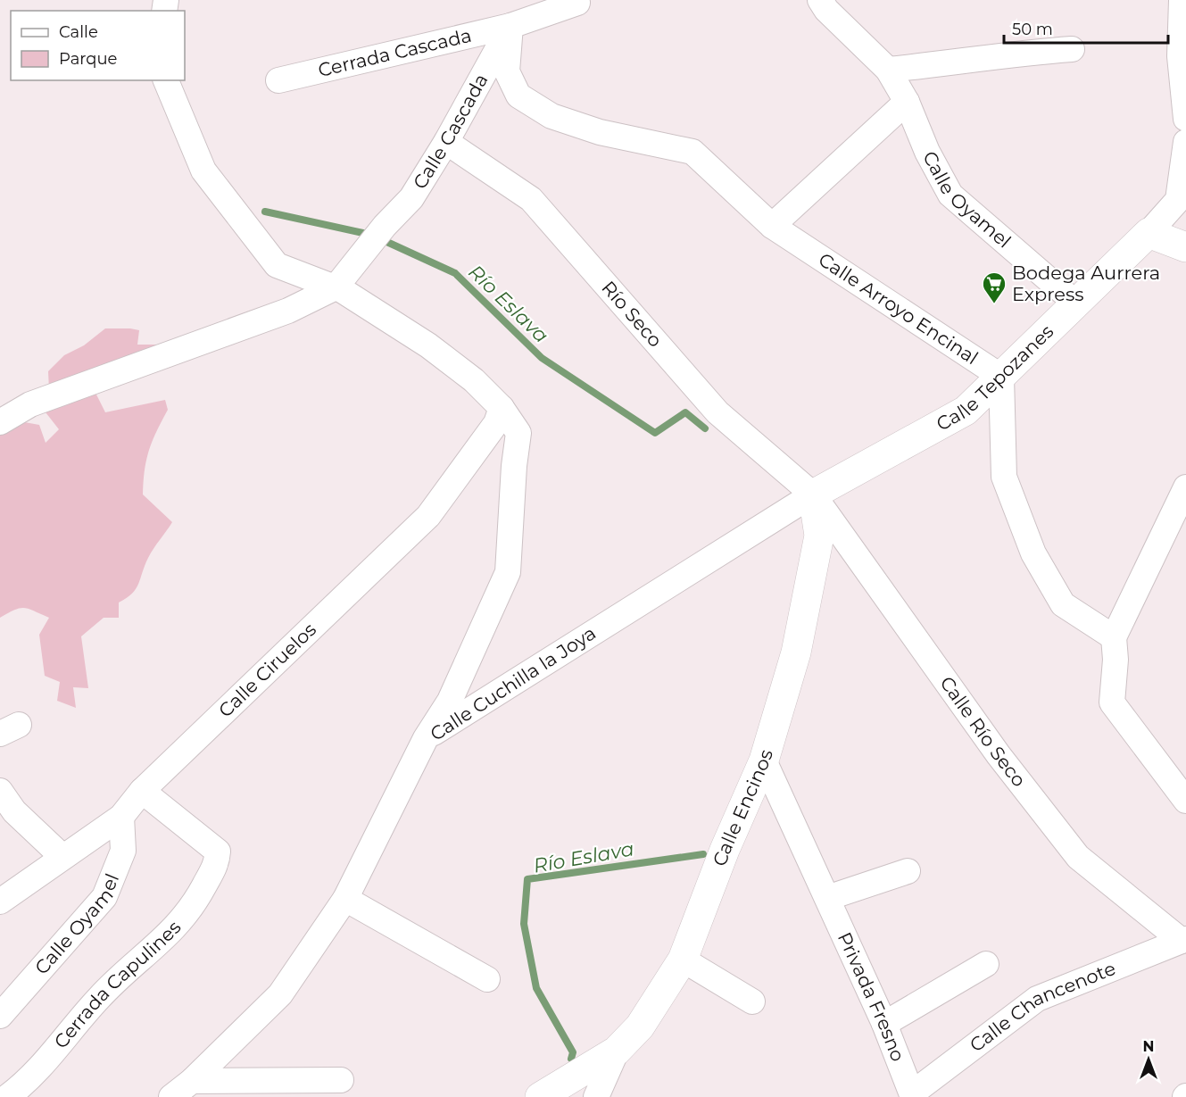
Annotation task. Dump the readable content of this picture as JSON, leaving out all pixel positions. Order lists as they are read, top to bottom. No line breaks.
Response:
{"streets":{"street":["Cerrada Cascada","Calle Cascada","Calle Oyamel","Calle Arroyo Encinal","Río Seco","Calle Tepozanes","Calle Ciruelos","Calle Cuchilla la Joya","Calle Río Seco","Calle Encinos","Cerrada Capulines","Privada Fresno","Calle Chancenote"]},"crossings":[["Cerrada Cascada","Calle Cascada"],["Cerrada Cascada","Calle Arroyo Encinal"],["Calle Cascada","Calle Arroyo Encinal"],["Calle Cascada","Río Seco"],["Calle Oyamel","Calle Tepozanes"],["Calle Oyamel","Calle Ciruelos"],["Calle Arroyo Encinal","Calle Tepozanes"],["Río Seco","Calle Tepozanes"],["Río Seco","Calle Cuchilla la Joya"],["Río Seco","Calle Río Seco"],["Río Seco","Calle Encinos"],["Calle Tepozanes","Calle Cuchilla la Joya"],["Calle Tepozanes","Calle Río Seco"],["Calle Tepozanes","Calle Encinos"],["Calle Ciruelos","Cerrada Capulines"],["Calle Cuchilla la Joya","Calle Río Seco"],["Calle Cuchilla la Joya","Calle Encinos"],["Calle Río Seco","Calle Encinos"],["Calle Río Seco","Calle Chancenote"],["Calle Encinos","Privada Fresno"],["Privada Fresno","Calle Chancenote"]],"water":["Río Eslava"],"places":{"supermarket":["Bodega Aurrera Express"]},"legend":["Calle","Parque"],"scale_bar":"50 m","north":"top"}
